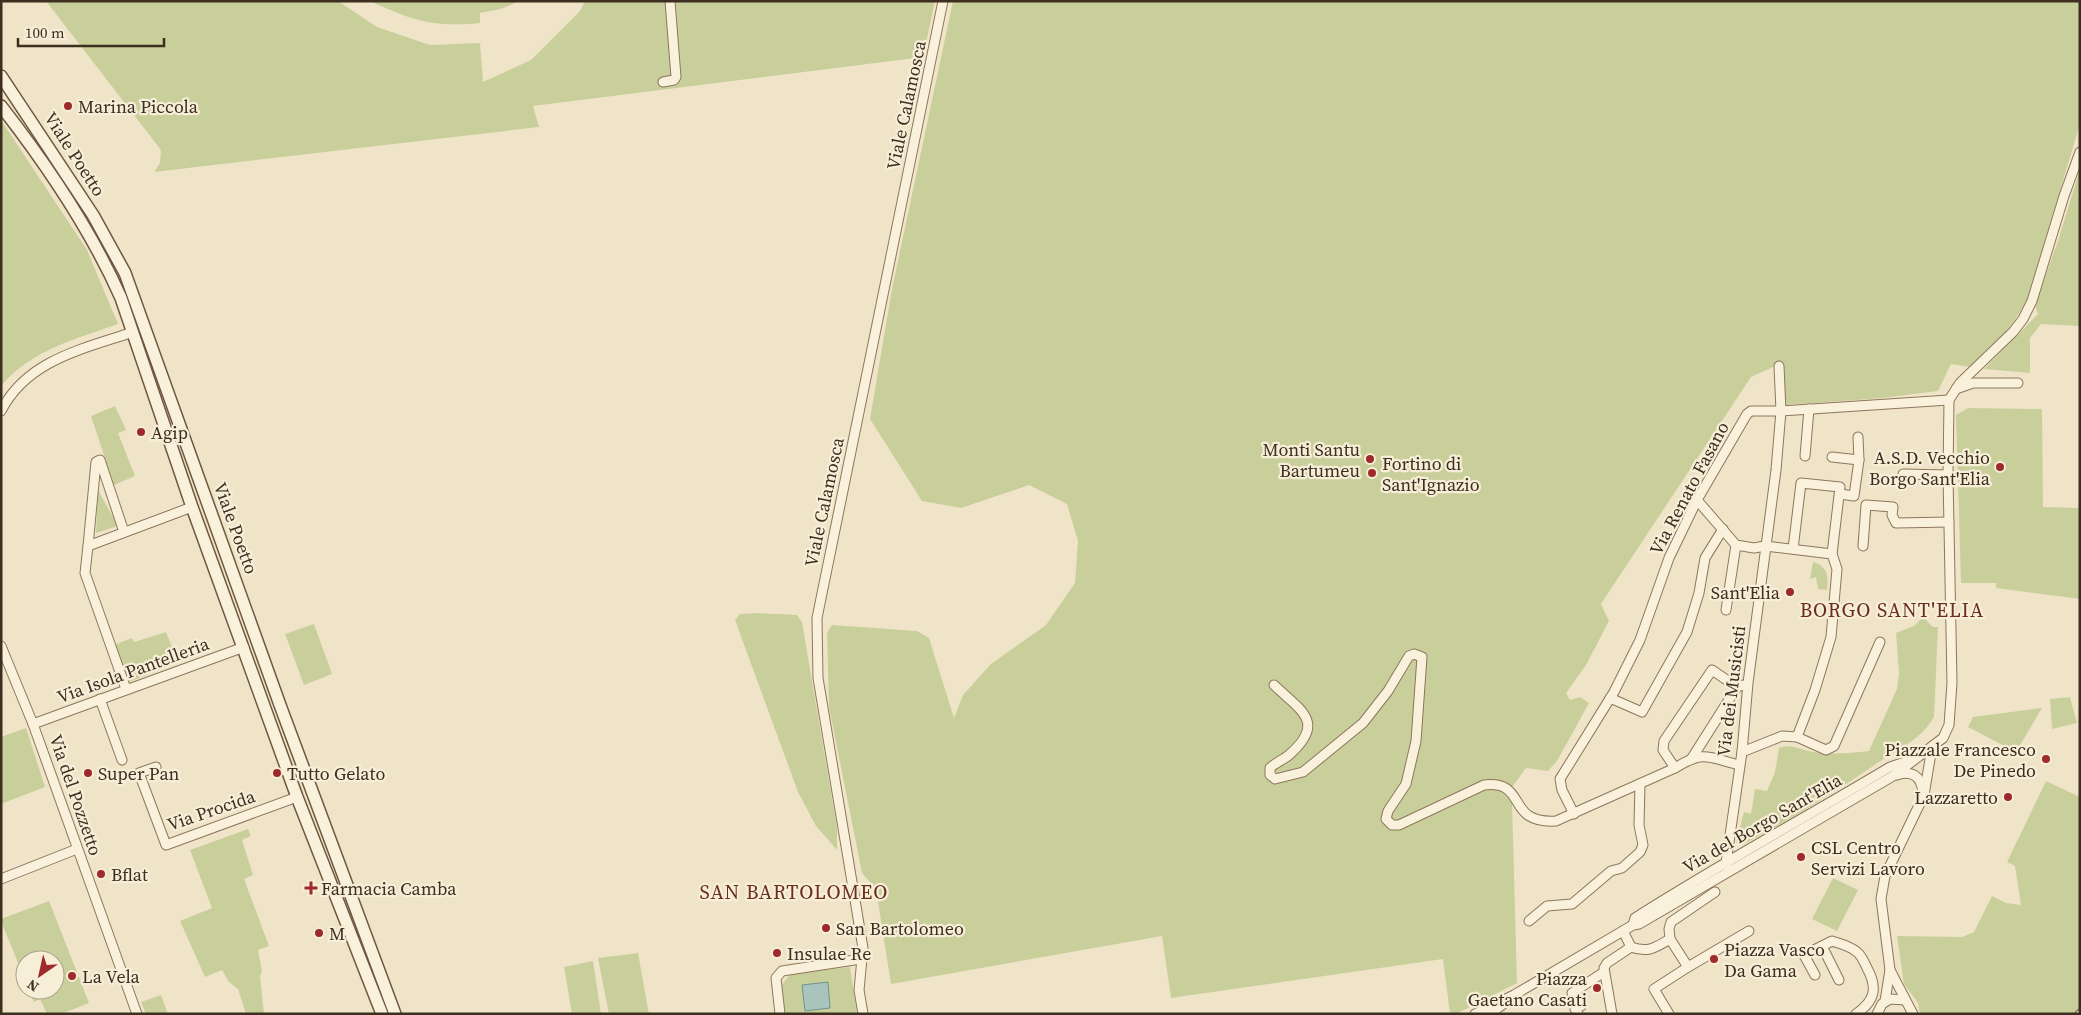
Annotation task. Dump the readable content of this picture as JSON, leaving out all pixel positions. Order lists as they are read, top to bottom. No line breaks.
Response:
{"streets":{"main road":["Viale Poetto"],"street":["Viale Calamosca","Via Renato Fasano","Via Isola Pantelleria","Via dei Musicisti","Via del Pozzetto","Via Procida","Via del Borgo Sant'Elia"]},"crossings":[["Viale Poetto","Via Isola Pantelleria"],["Viale Poetto","Via Procida"],["Via Renato Fasano","Via dei Musicisti"],["Via Renato Fasano","Via del Borgo Sant'Elia"],["Via Isola Pantelleria","Via del Pozzetto"],["Via dei Musicisti","Via del Borgo Sant'Elia"]],"districts":["BORGO SANT'ELIA","SAN BARTOLOMEO"],"places":{"other":["Marina Piccola","Agip","Monti Santu Bartumeu","A.S.D. Vecchio Borgo Sant'Elia","Fortino di Sant'Ignazio","Sant'Elia","Piazzale Francesco De Pinedo","Super Pan","Tutto Gelato","Lazzaretto","CSL Centro Servizi Lavoro","Bflat","San Bartolomeo","M","Insulae Re","Piazza Vasco Da Gama","La Vela","Piazza Gaetano Casati"],"health":["Farmacia Camba"]},"scale_bar":"100 m","north":"bottom left"}
